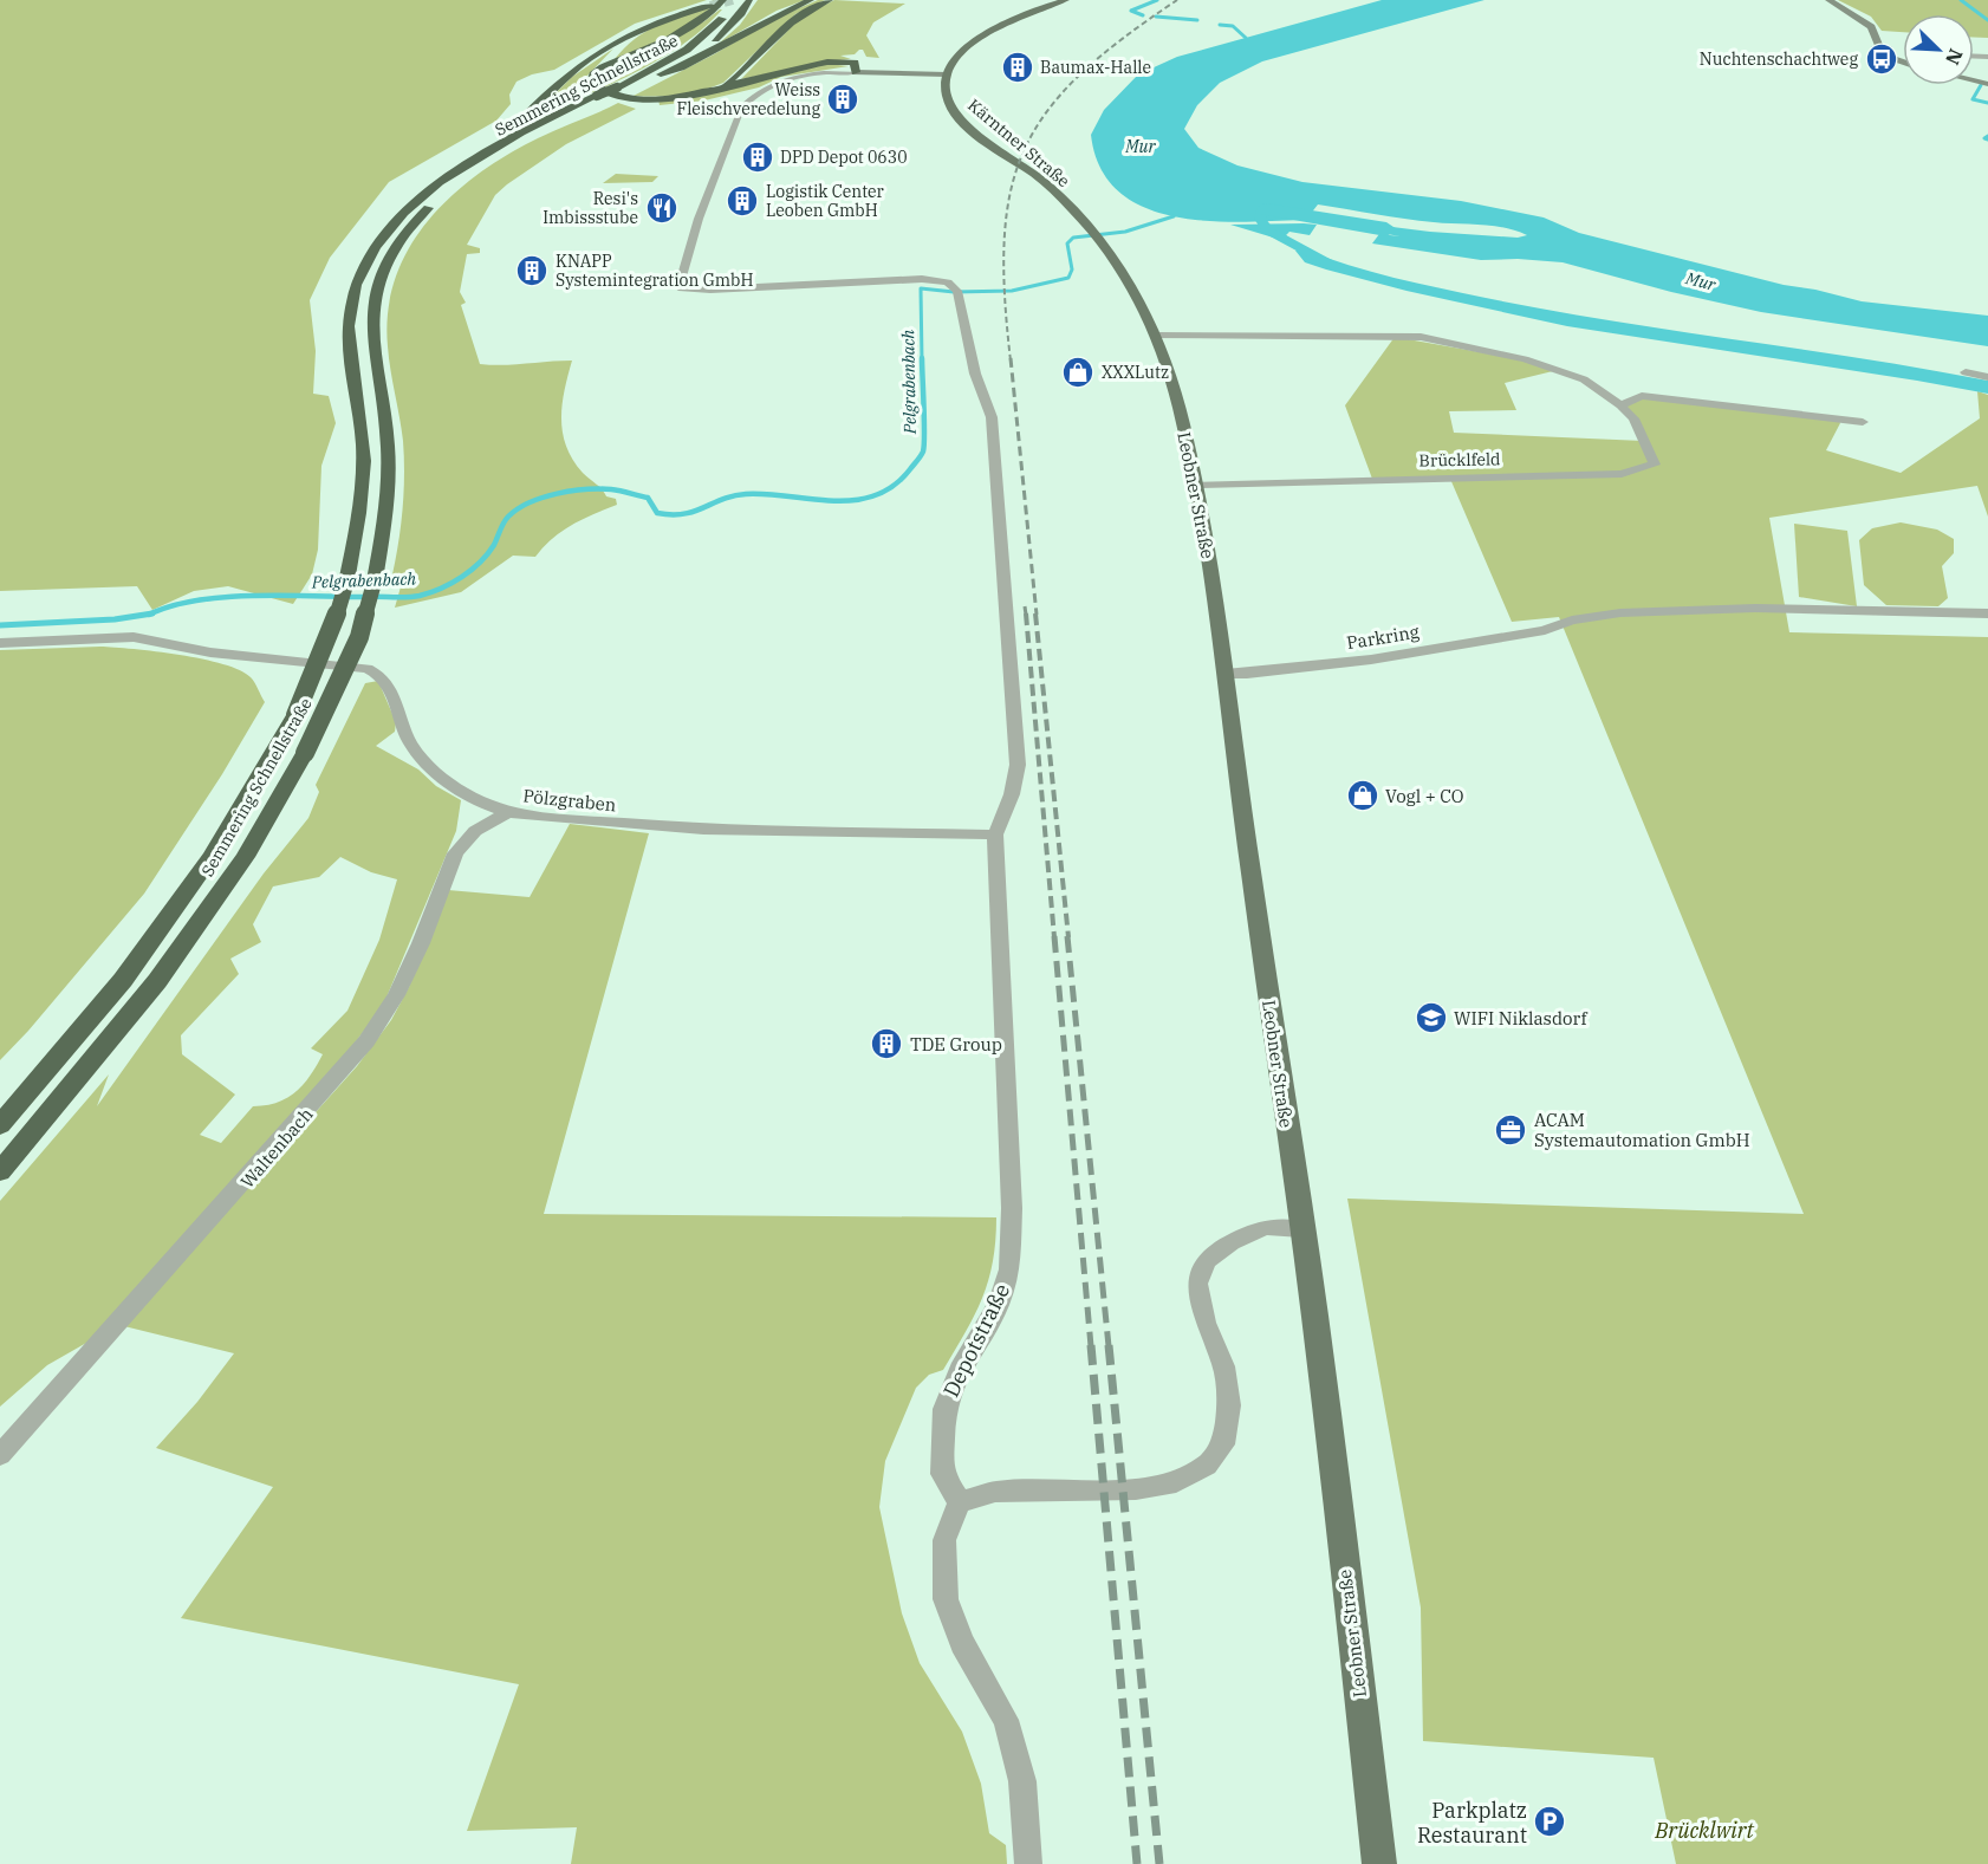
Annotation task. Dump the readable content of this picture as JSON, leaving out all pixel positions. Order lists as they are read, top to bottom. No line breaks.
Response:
{"streets":{"highway":["Semmering Schnellstraße"],"main road":["Kärntner Straße","Leobner Straße"],"street":["Brücklfeld","Parkring","Pölzgraben","Waltenbach","Depotstraße"]},"crossings":[["Kärntner Straße","Leobner Straße"],["Brücklfeld","Leobner Straße"],["Leobner Straße","Parkring"],["Pölzgraben","Waltenbach"],["Pölzgraben","Depotstraße"]],"water":["Mur","Pelgrabenbach"],"parks":["Brücklwirt"],"places":{"bus stop":["Nuchtenschachtweg"],"building":["Baumax-Halle","Weiss Fleischveredelung","DPD Depot 0630","Logistik Center Leoben GmbH","KNAPP Systemintegration GmbH","TDE Group"],"restaurant":["Resi's Imbissstube"],"shop":["XXXLutz","Vogl + CO"],"school or university":["WIFI Niklasdorf"],"office":["ACAM Systemautomation GmbH"],"parking":["Parkplatz Restaurant"]},"north":"bottom right"}
